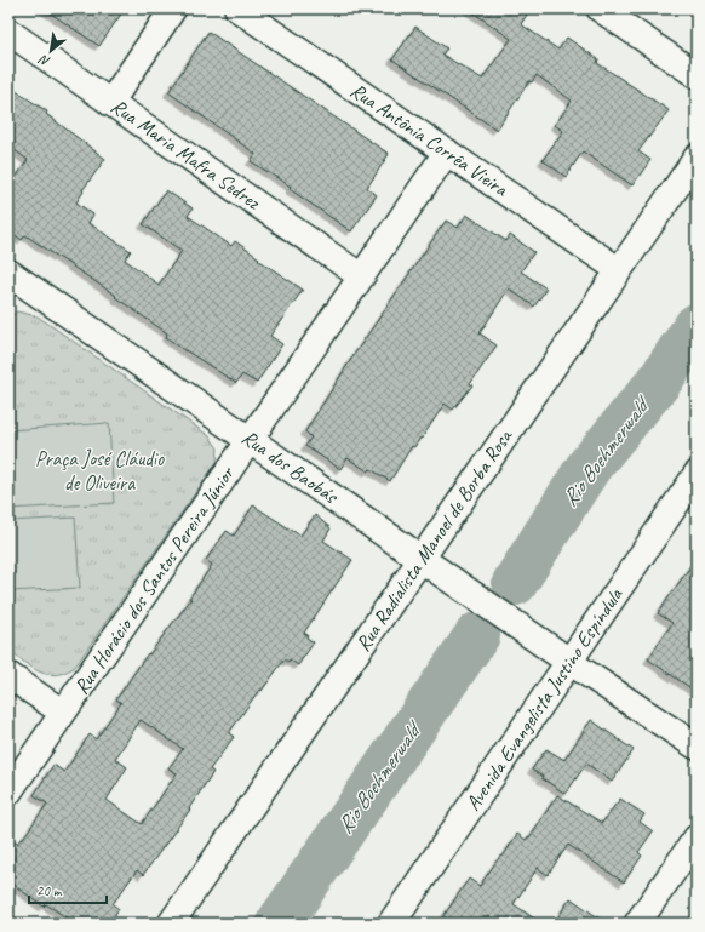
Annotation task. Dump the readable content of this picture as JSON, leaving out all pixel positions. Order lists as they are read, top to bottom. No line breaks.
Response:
{"streets":{"street":["Rua Antônia Corrêa Vieira","Rua Maria Mafra Sedrez","Rua dos Baobás","Rua Radialista Manoel de Borba Rosa","Rua Horácio dos Santos Pereira Júnior","Avenida Evangelista Justino Espíndula"]},"crossings":[["Rua Antônia Corrêa Vieira","Rua Radialista Manoel de Borba Rosa"],["Rua Antônia Corrêa Vieira","Rua Horácio dos Santos Pereira Júnior"],["Rua Maria Mafra Sedrez","Rua Horácio dos Santos Pereira Júnior"],["Rua dos Baobás","Rua Radialista Manoel de Borba Rosa"],["Rua dos Baobás","Rua Horácio dos Santos Pereira Júnior"],["Rua dos Baobás","Avenida Evangelista Justino Espíndula"]],"water":["Rio Boehmerwald"],"parks":["Praça José Cláudio de Oliveira"],"scale_bar":"20 m","north":"bottom left"}
